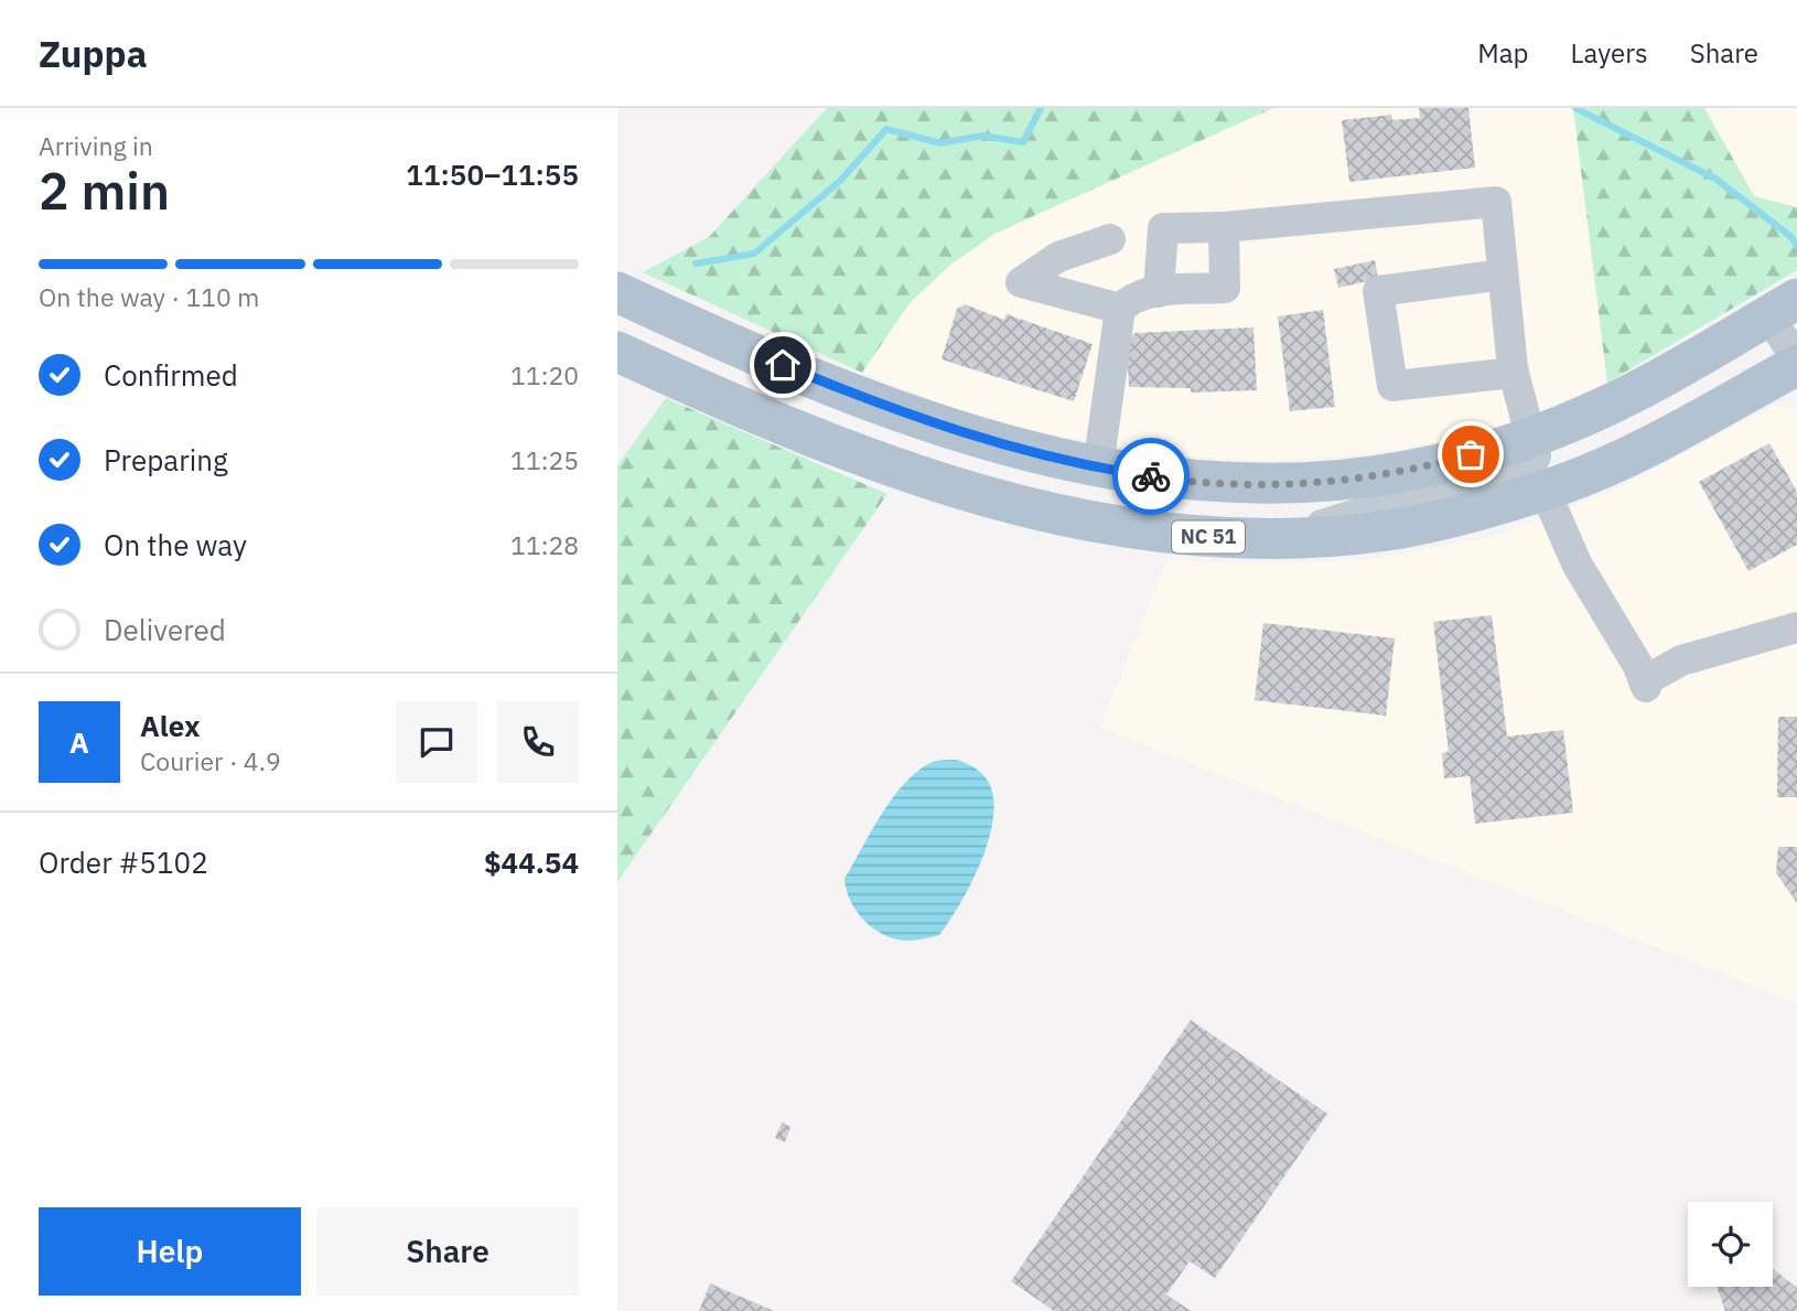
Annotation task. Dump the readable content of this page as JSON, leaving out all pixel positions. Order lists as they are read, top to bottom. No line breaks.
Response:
{"streets":{"main road":["NC 51"]},"page":{"header":"Zuppa","nav":["Map","Layers","Share"],"heading":["2 min","Arriving in","11:50–11:55"],"panel":["Alex","Courier · 4.9","Order #5102","$44.54"],"bar":"On the way · 110 m","list":[["Confirmed","11:20"],["Preparing","11:25"],["On the way","11:28"],"Delivered"],"round":"A","buttons":["Help","Share"]}}
